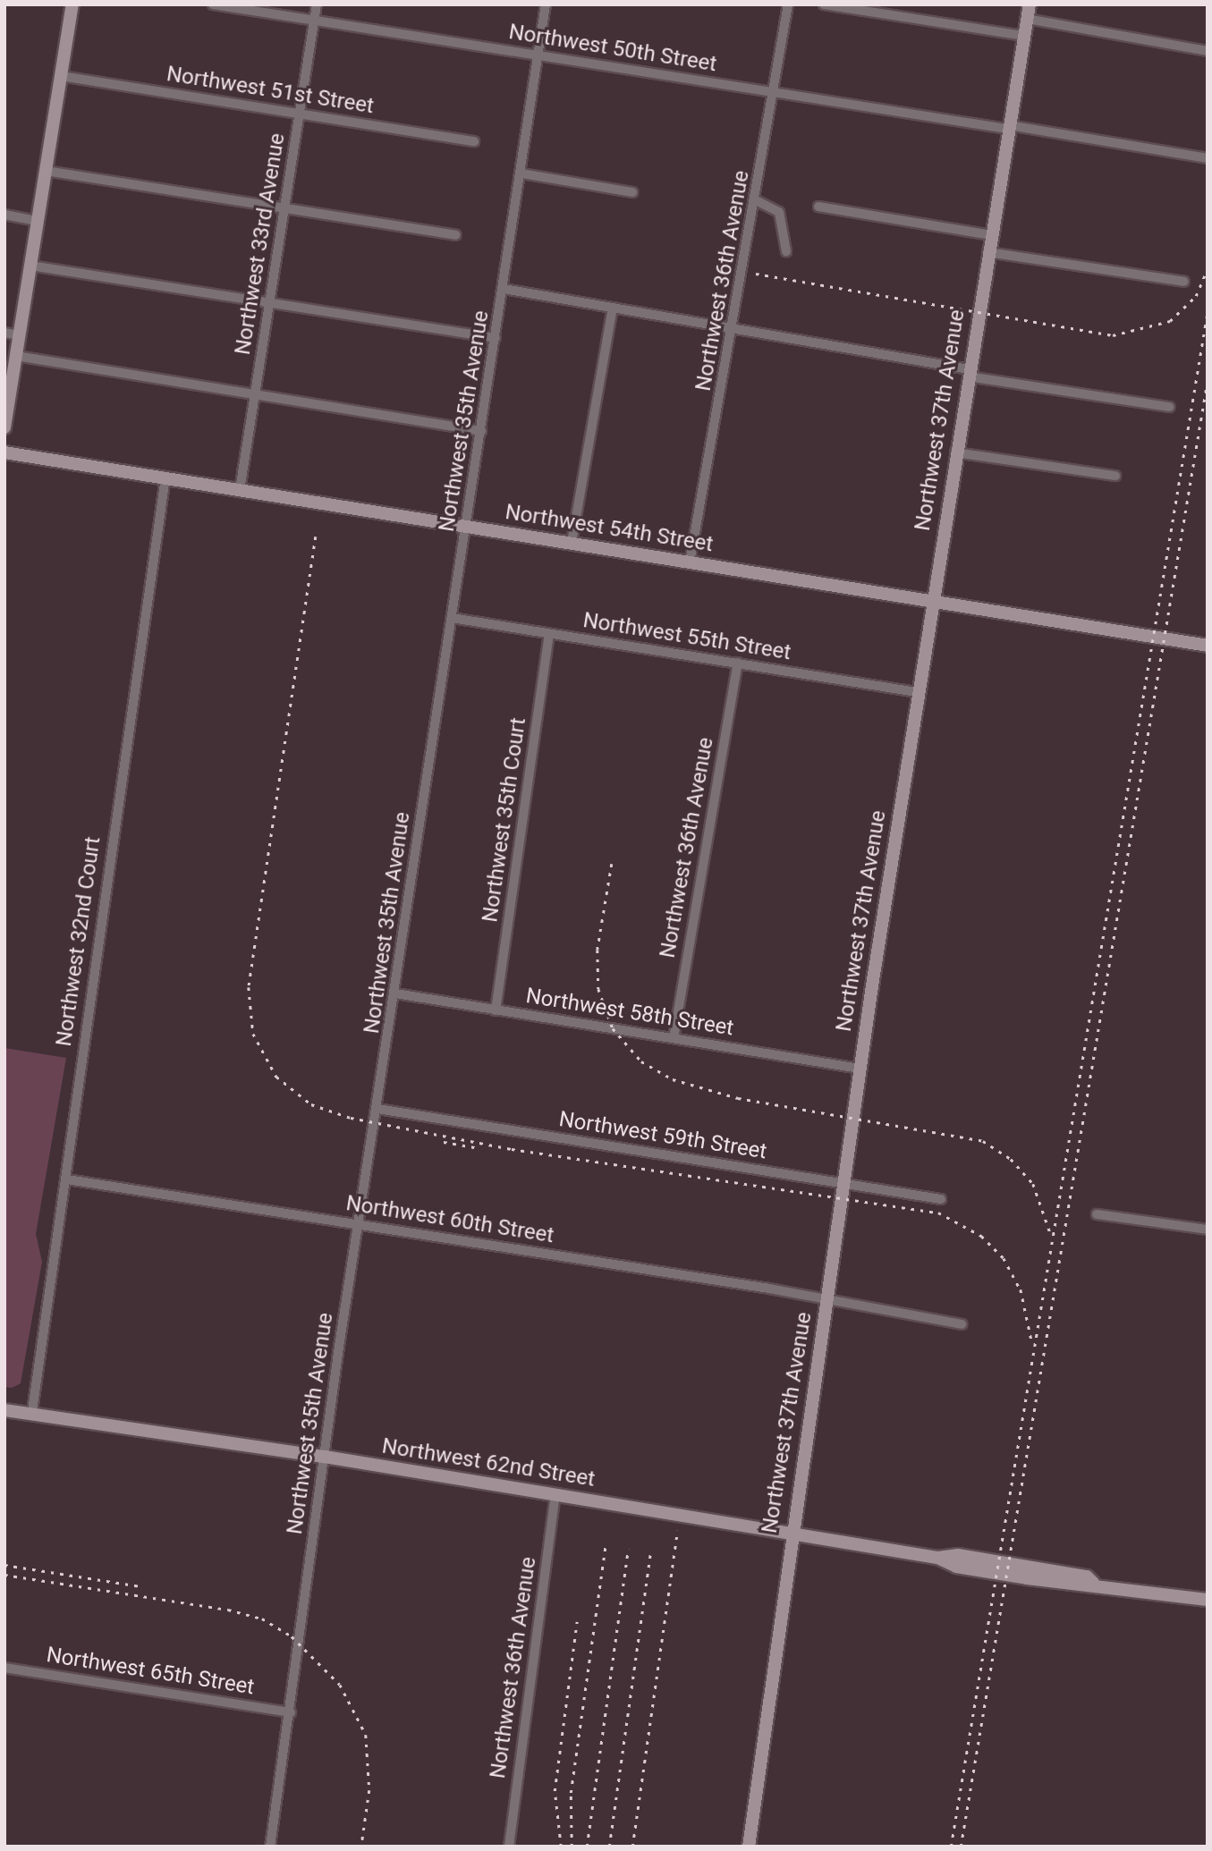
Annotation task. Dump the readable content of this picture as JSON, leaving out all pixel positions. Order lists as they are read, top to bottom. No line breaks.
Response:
{"streets":{"main road":["Northwest 37th Avenue","Northwest 54th Street","Northwest 62nd Street"],"street":["Northwest 50th Street","Northwest 51st Street","Northwest 33rd Avenue","Northwest 36th Avenue","Northwest 35th Avenue","Northwest 55th Street","Northwest 35th Court","Northwest 32nd Court","Northwest 58th Street","Northwest 59th Street","Northwest 60th Street","Northwest 65th Street"]},"crossings":[["Northwest 50th Street","Northwest 33rd Avenue"],["Northwest 50th Street","Northwest 36th Avenue"],["Northwest 50th Street","Northwest 37th Avenue"],["Northwest 50th Street","Northwest 35th Avenue"],["Northwest 51st Street","Northwest 33rd Avenue"],["Northwest 33rd Avenue","Northwest 54th Street"],["Northwest 36th Avenue","Northwest 54th Street"],["Northwest 36th Avenue","Northwest 55th Street"],["Northwest 36th Avenue","Northwest 58th Street"],["Northwest 36th Avenue","Northwest 62nd Street"],["Northwest 37th Avenue","Northwest 54th Street"],["Northwest 37th Avenue","Northwest 55th Street"],["Northwest 37th Avenue","Northwest 58th Street"],["Northwest 37th Avenue","Northwest 59th Street"],["Northwest 37th Avenue","Northwest 60th Street"],["Northwest 37th Avenue","Northwest 62nd Street"],["Northwest 35th Avenue","Northwest 54th Street"],["Northwest 35th Avenue","Northwest 55th Street"],["Northwest 35th Avenue","Northwest 58th Street"],["Northwest 35th Avenue","Northwest 59th Street"],["Northwest 35th Avenue","Northwest 60th Street"],["Northwest 35th Avenue","Northwest 62nd Street"],["Northwest 35th Avenue","Northwest 65th Street"],["Northwest 54th Street","Northwest 32nd Court"],["Northwest 55th Street","Northwest 35th Court"],["Northwest 35th Court","Northwest 58th Street"],["Northwest 32nd Court","Northwest 60th Street"],["Northwest 32nd Court","Northwest 62nd Street"]]}
